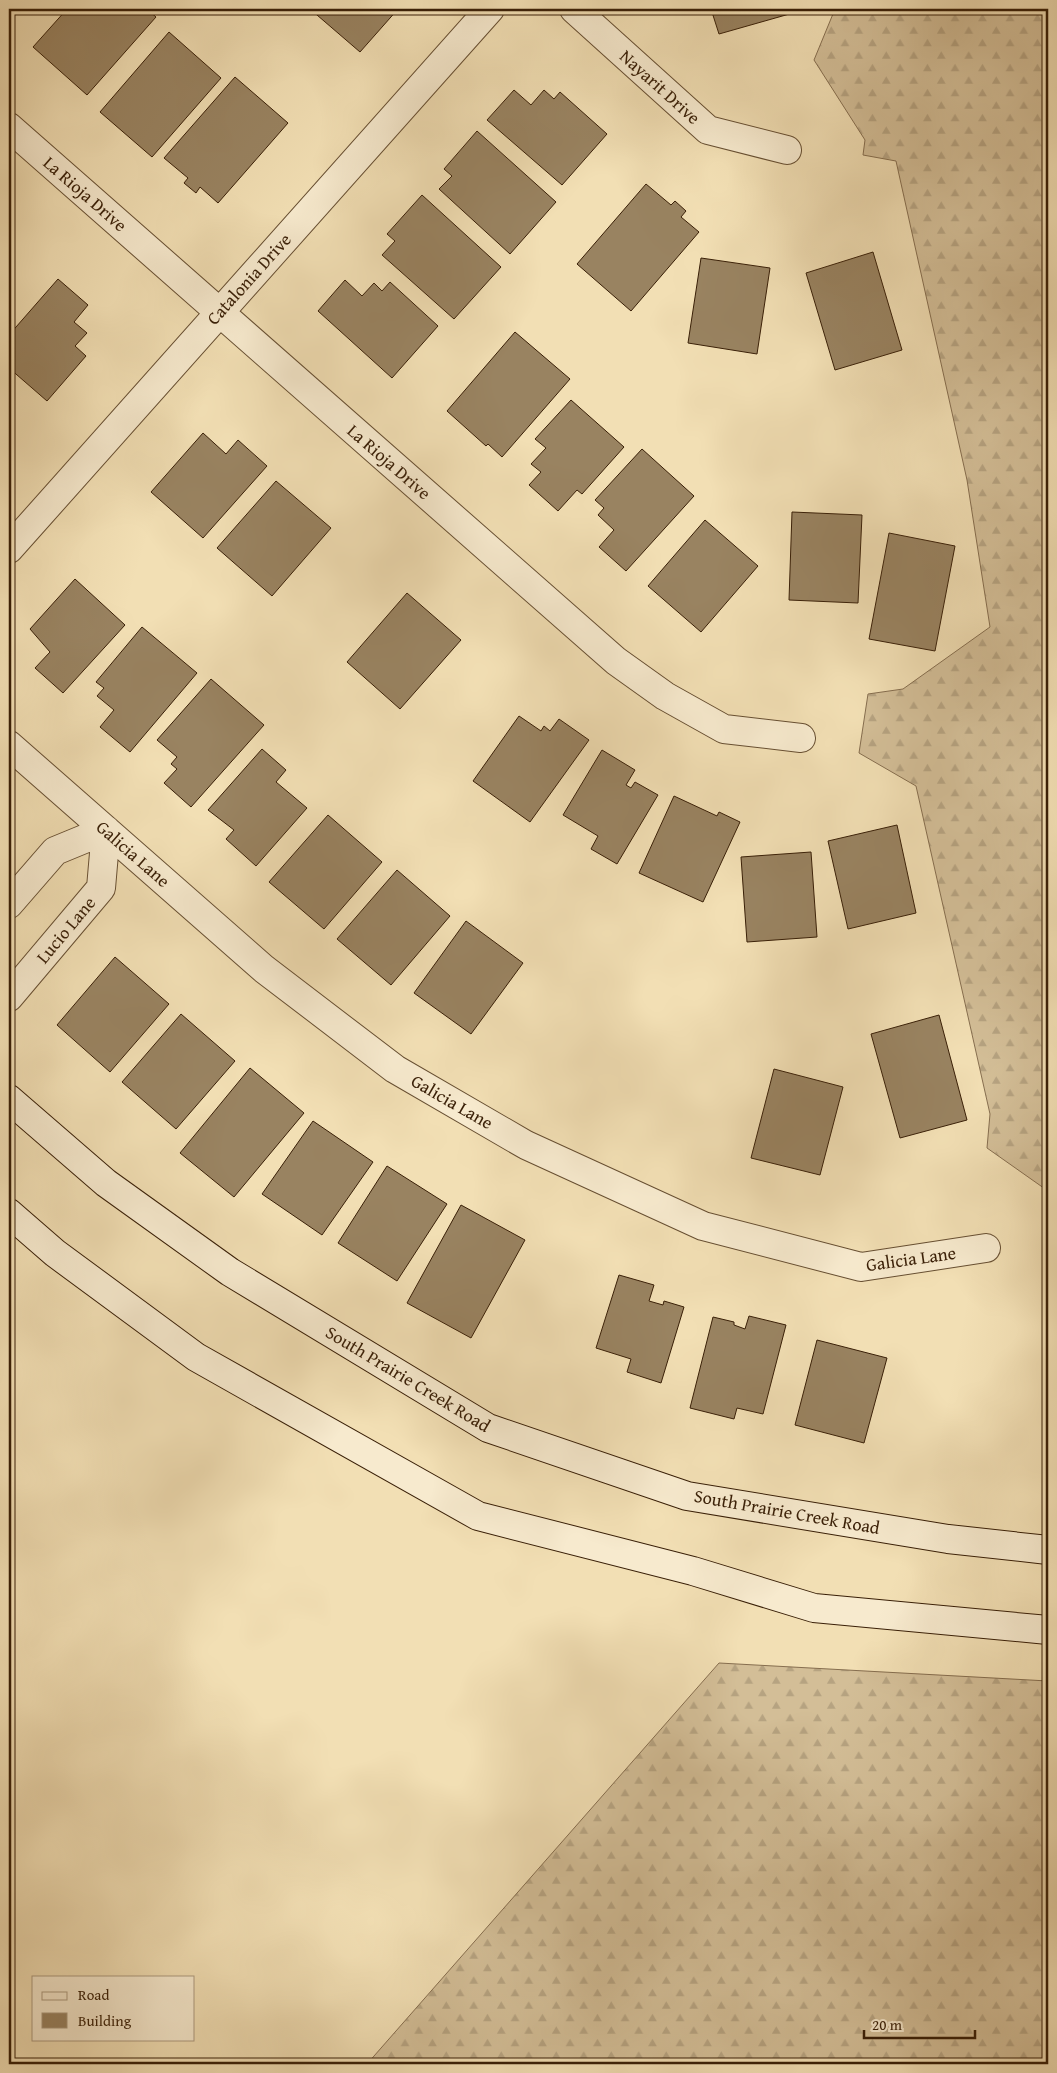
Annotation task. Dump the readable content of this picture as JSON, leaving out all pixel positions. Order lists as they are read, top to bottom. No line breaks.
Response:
{"streets":{"street":["Nayarit Drive","La Rioja Drive","Catalonia Drive","Galicia Lane","Lucio Lane","South Prairie Creek Road"]},"crossings":[["La Rioja Drive","Catalonia Drive"],["Galicia Lane","Lucio Lane"]],"legend":["Road","Building"],"scale_bar":"20 m"}
